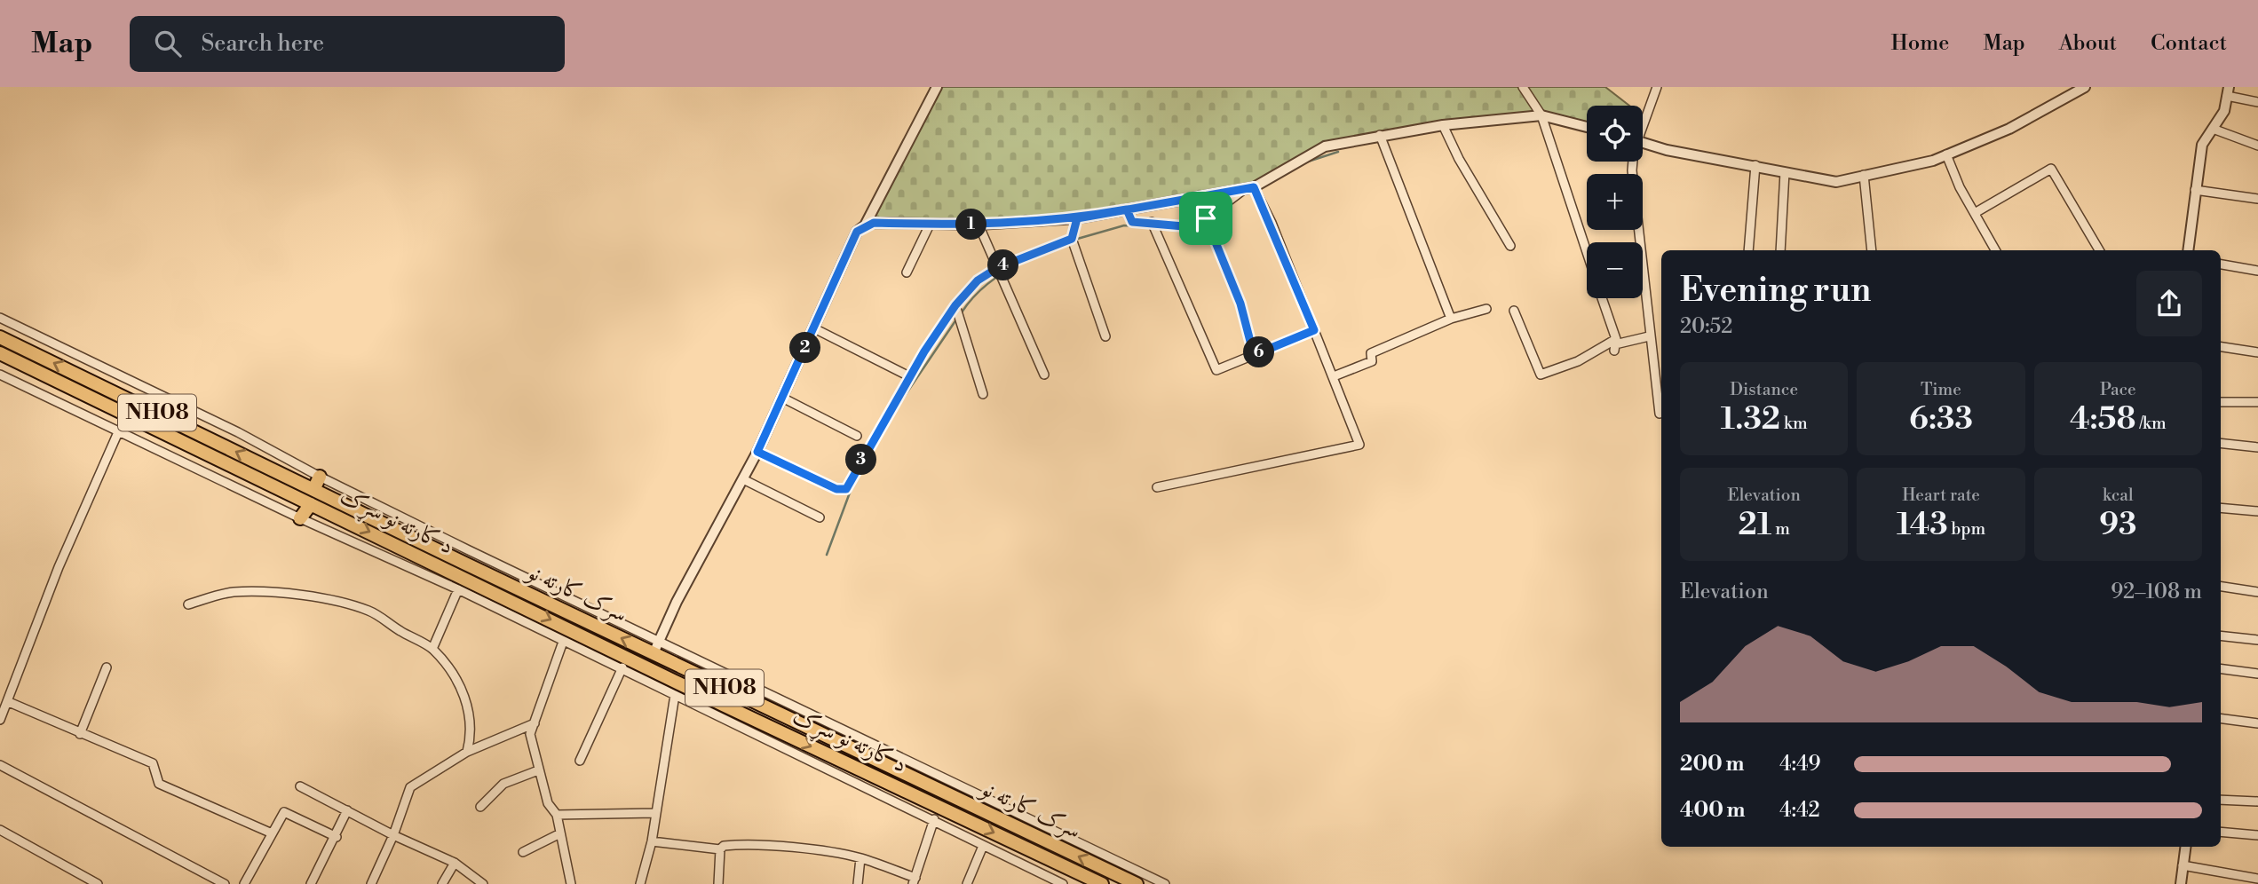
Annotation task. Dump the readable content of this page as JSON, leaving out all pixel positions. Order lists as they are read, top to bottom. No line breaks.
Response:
{"streets":{"highway":["NH08","د کارته نو سړک","سرک کارته نو"]},"crossings":[["د کارته نو سړک","سرک کارته نو"]],"one_way":["د کارته نو سړک","سرک کارته نو"],"page":{"header":"Map","search":"Search here","nav":["Home","Map","About","Contact"],"map_buttons":["+","−"],"pins":["1","4","2","6","3"],"heading":["Evening run","20:52"],"stats":[["Distance","1.32 km"],["Time","6:33"],["Pace","4:58 /km"],["Elevation","21 m"],["Heart rate","143 bpm"],["kcal","93"]],"chart":["Elevation","92–108 m"],"list":[{"name":"200 m","note":"4:49"},{"name":"400 m","note":"4:42"}]}}
